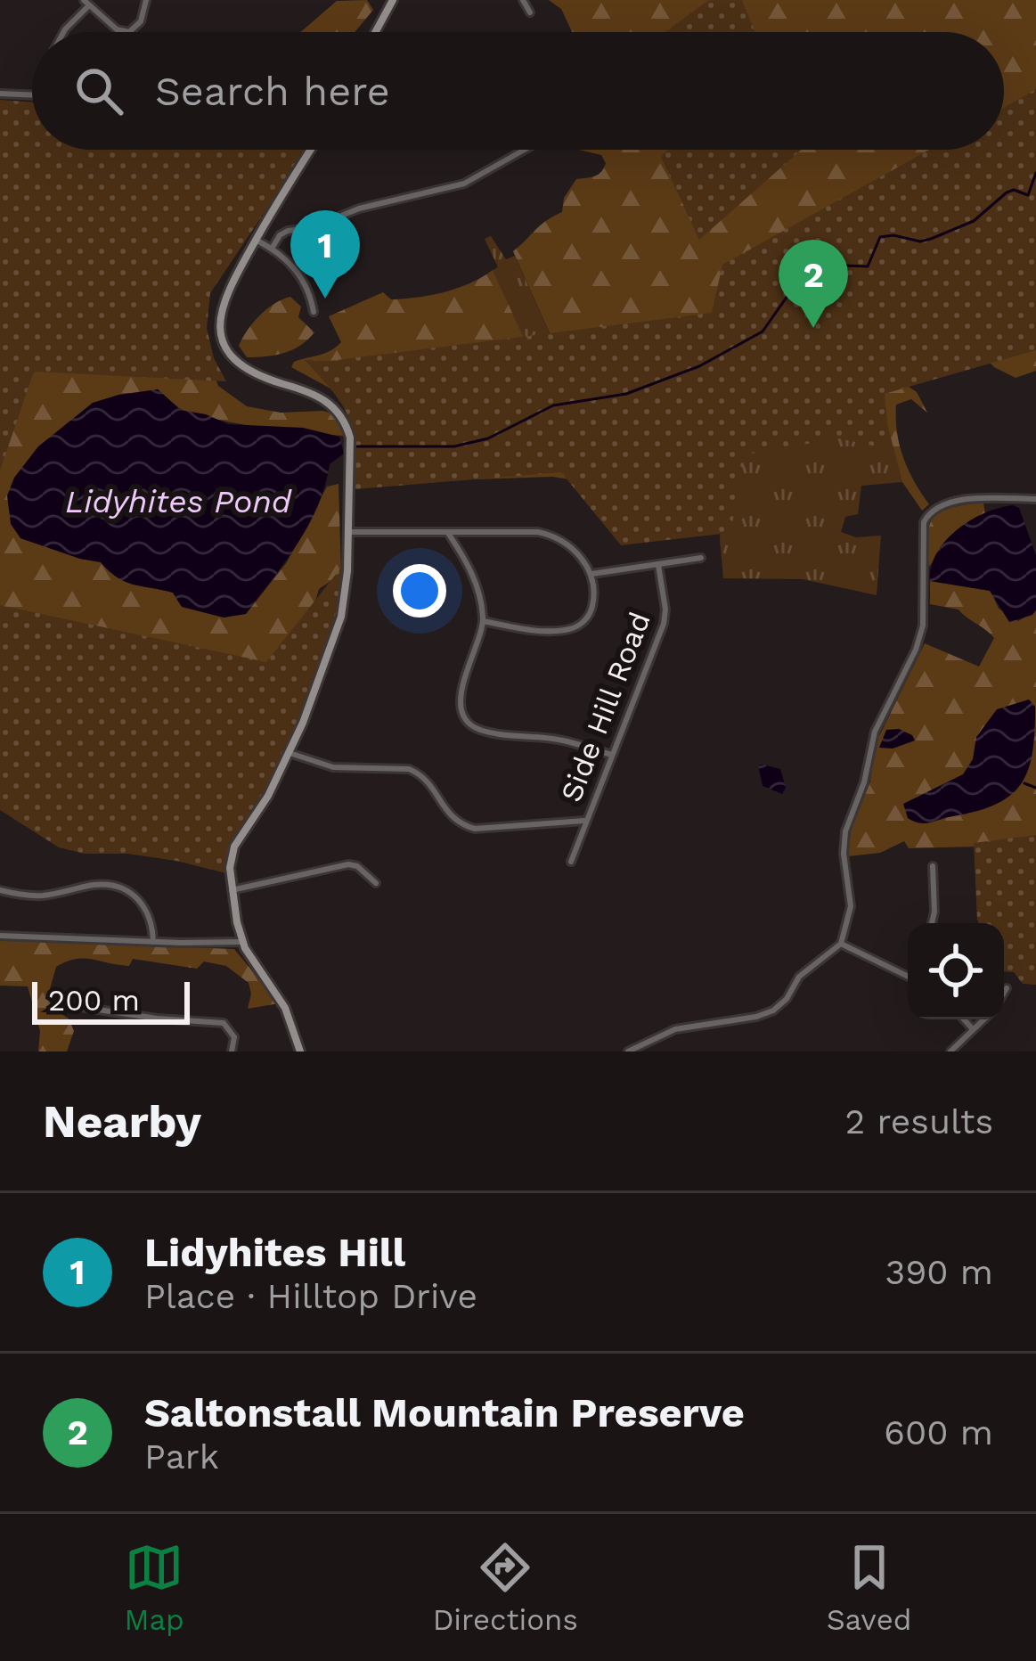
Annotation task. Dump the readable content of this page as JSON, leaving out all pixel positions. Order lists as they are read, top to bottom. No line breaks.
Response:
{"streets":{"street":["Side Hill Road"]},"water":["Lidyhites Pond"],"scale_bar":"200 m","page":{"search":"Search here","pins":["1","2"],"scale":"200 m","heading":["Nearby","2 results"],"list":[{"mark":"1","name":"Lidyhites Hill","note":"Place · Hilltop Drive","value":"390 m"},{"mark":"2","name":"Saltonstall Mountain Preserve","note":"Park","value":"600 m"}],"nav":["Map","Directions","Saved"]}}
